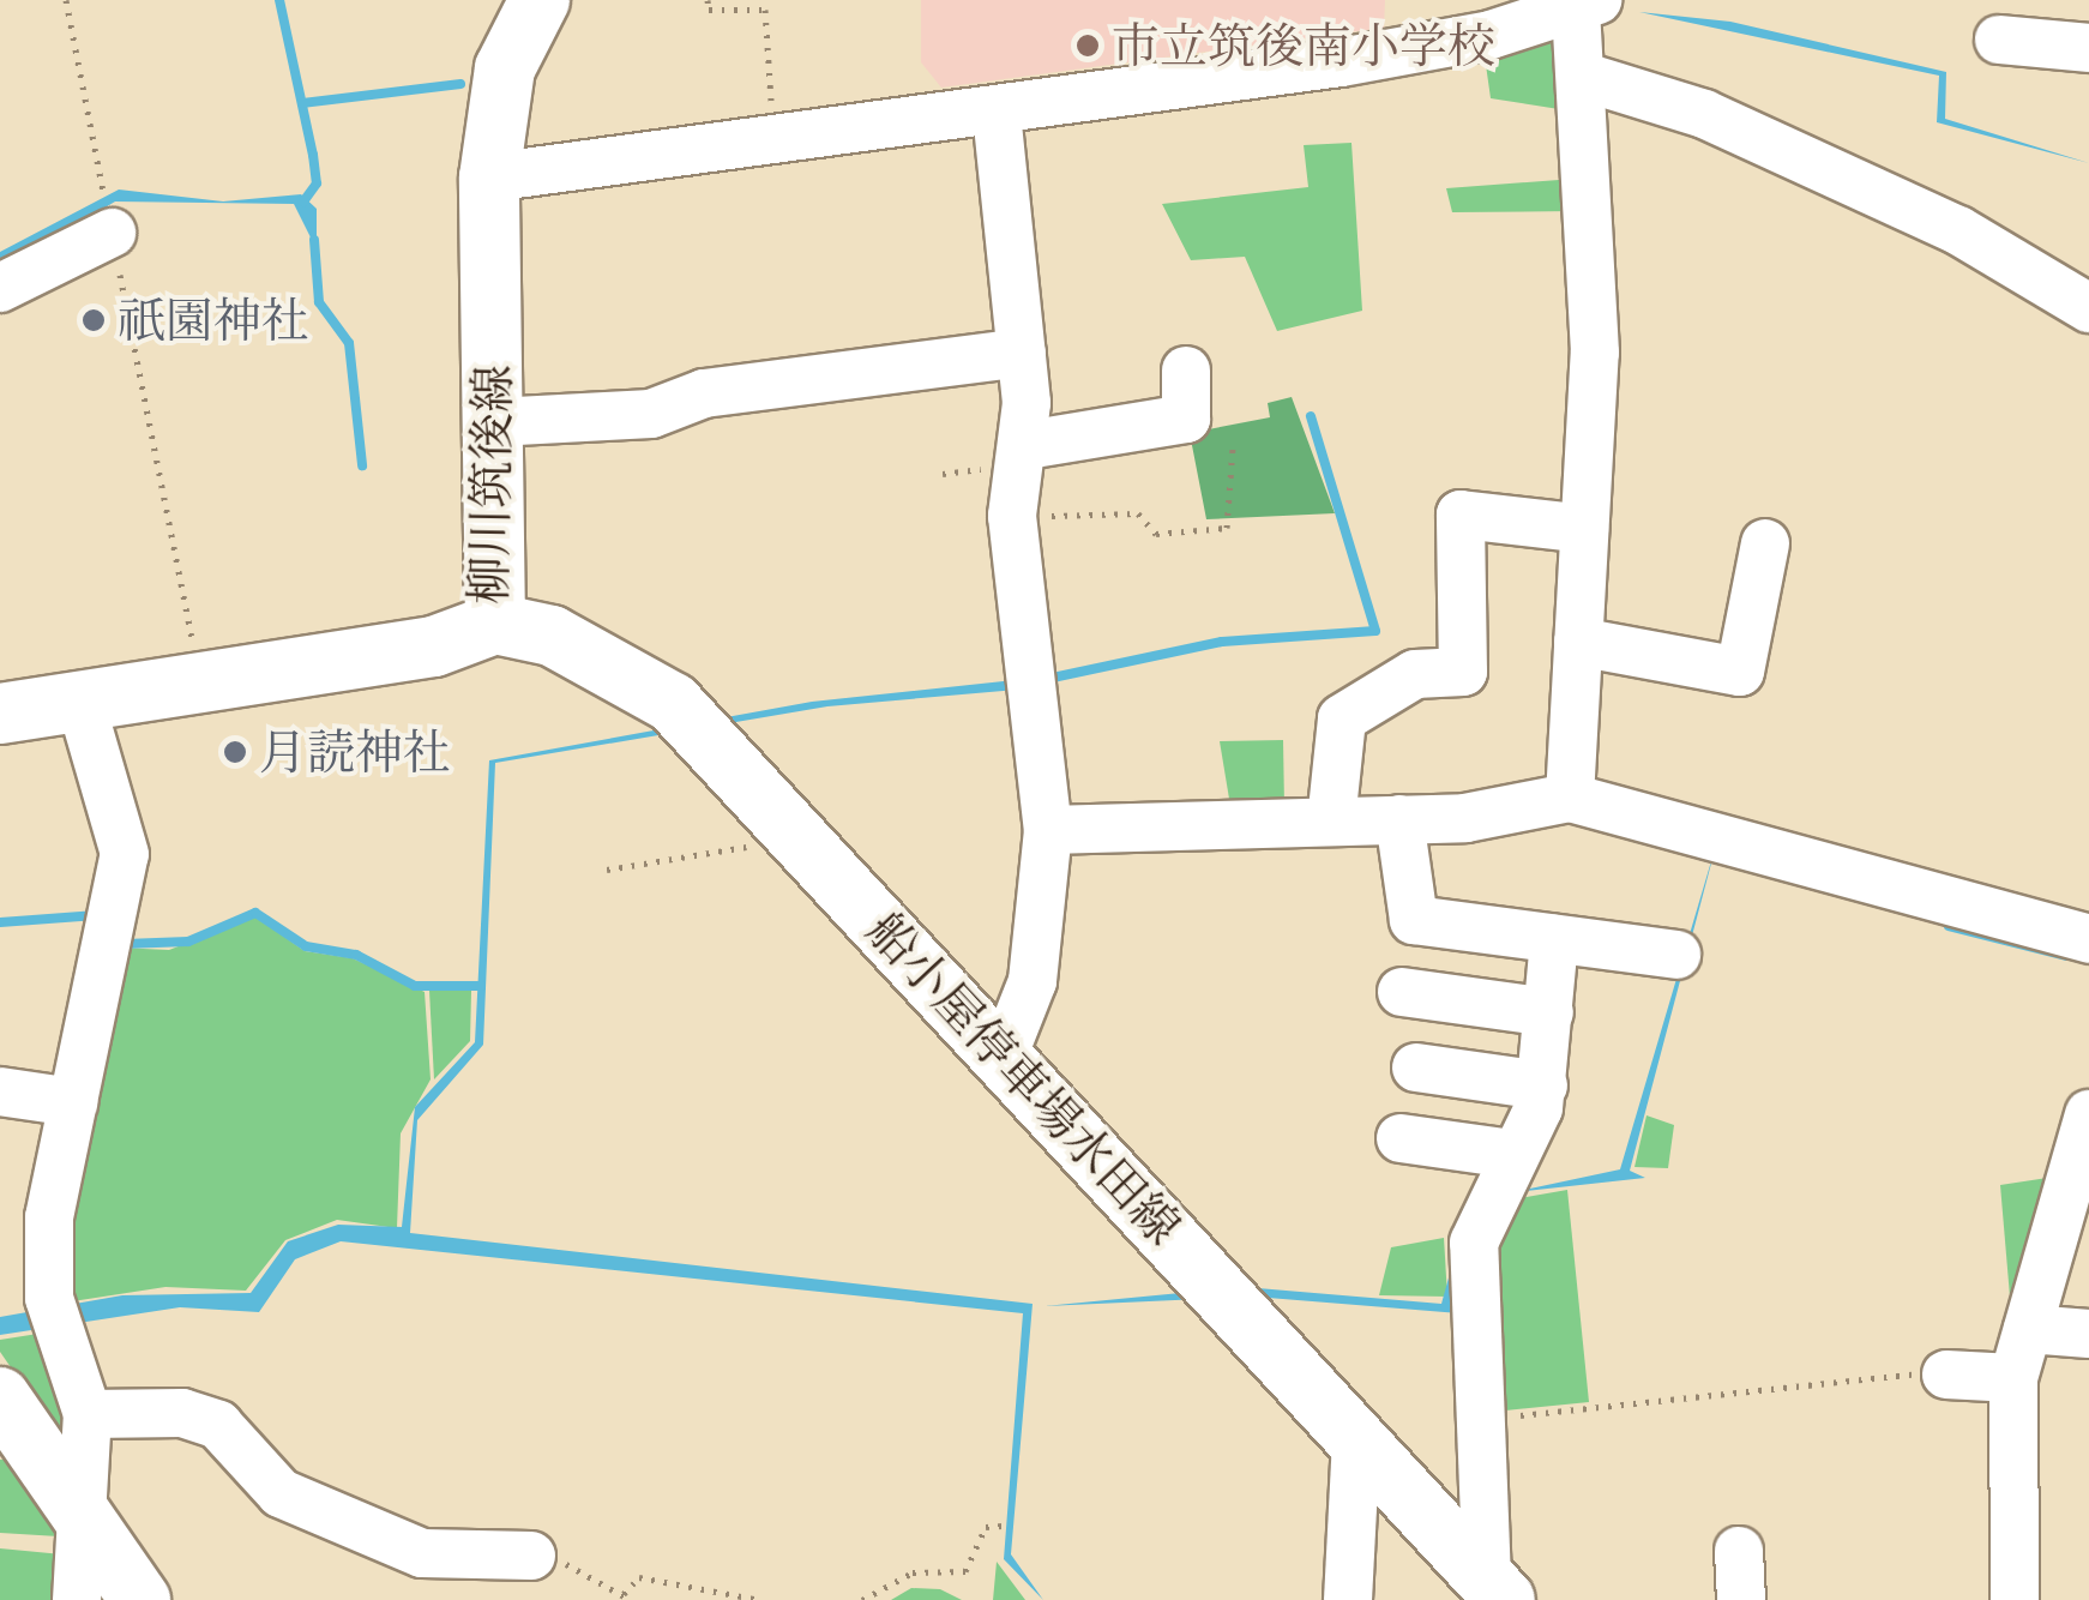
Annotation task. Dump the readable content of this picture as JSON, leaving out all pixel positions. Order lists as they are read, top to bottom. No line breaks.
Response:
{"streets":{"main road":["柳川筑後線","船小屋停車場水田線"]},"crossings":[["柳川筑後線","船小屋停車場水田線"]],"places":["市立筑後南小学校","祇園神社","月読神社"]}
